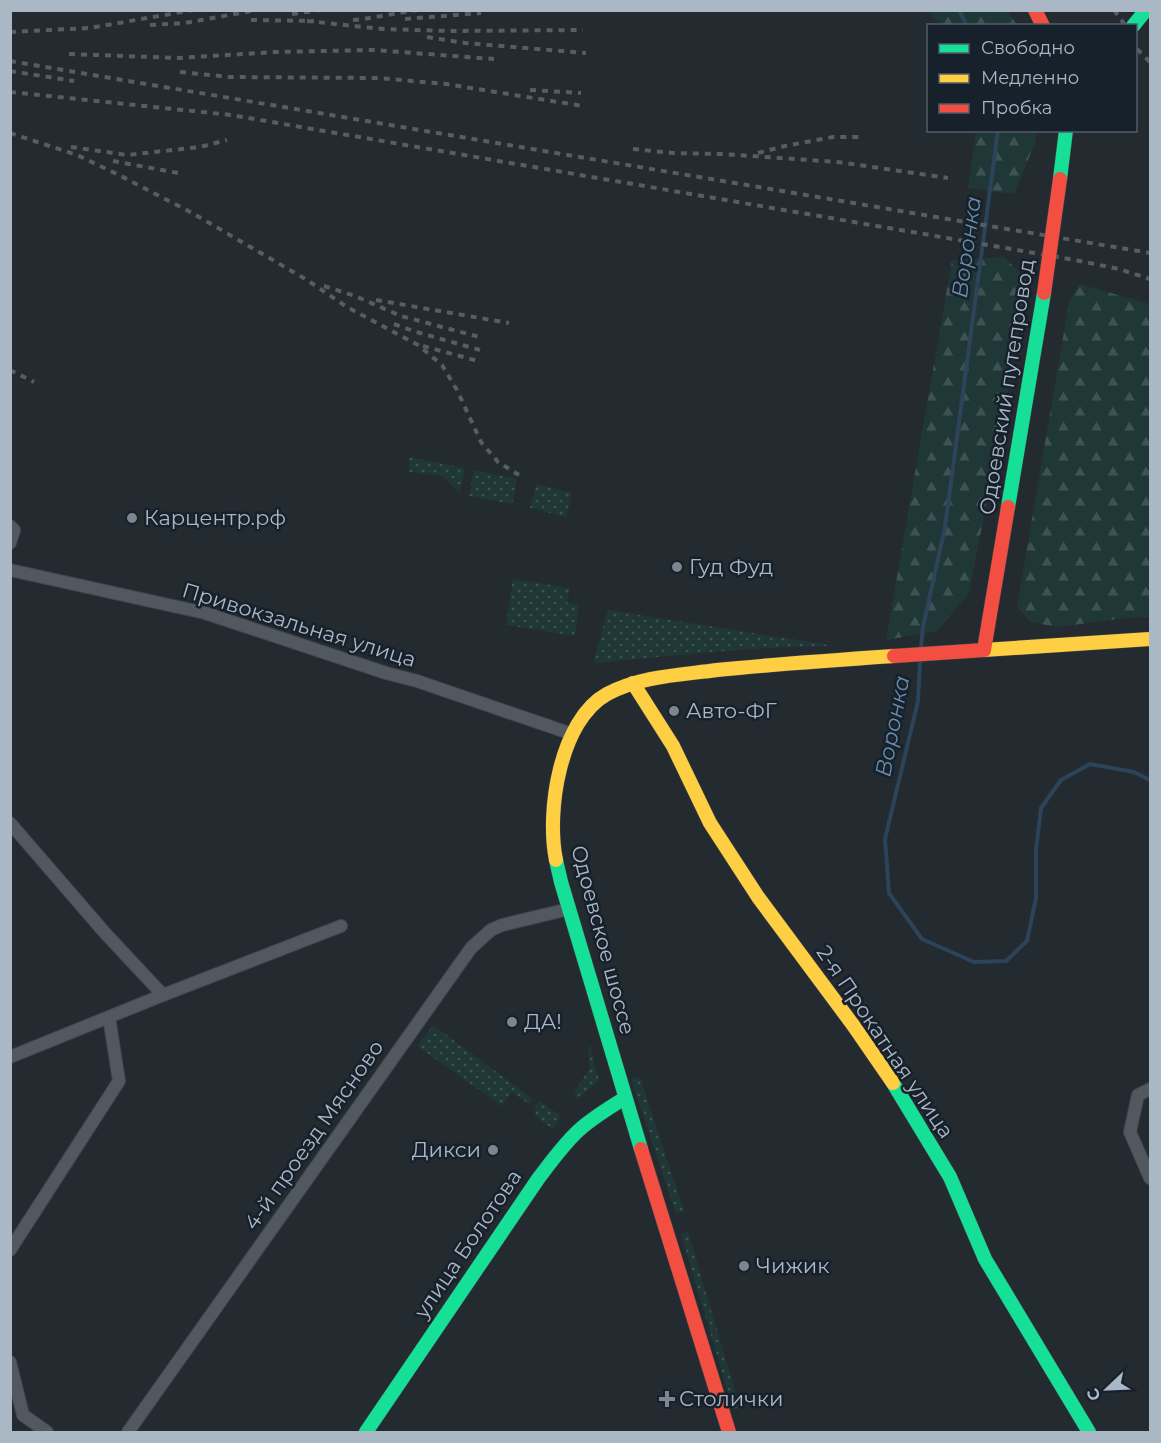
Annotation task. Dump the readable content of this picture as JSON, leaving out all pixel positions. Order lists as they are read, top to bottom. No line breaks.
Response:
{"streets":{"main road":["Одоевский путепровод","Одоевское шоссе","2-я Прокатная улица","улица Болотова"],"street":["Привокзальная улица","4-й проезд Мясново"]},"crossings":[["Одоевский путепровод","Одоевское шоссе"],["Привокзальная улица","Одоевское шоссе"],["Одоевское шоссе","2-я Прокатная улица"],["Одоевское шоссе","4-й проезд Мясново"],["Одоевское шоссе","улица Болотова"]],"water":["Воронка"],"places":{"other":["Карцентр.рф","Гуд Фуд","Авто-ФГ","ДА!","Дикси","Чижик"],"health":["Столички"]},"legend":["Свободно","Медленно","Пробка"],"north":"bottom left"}
